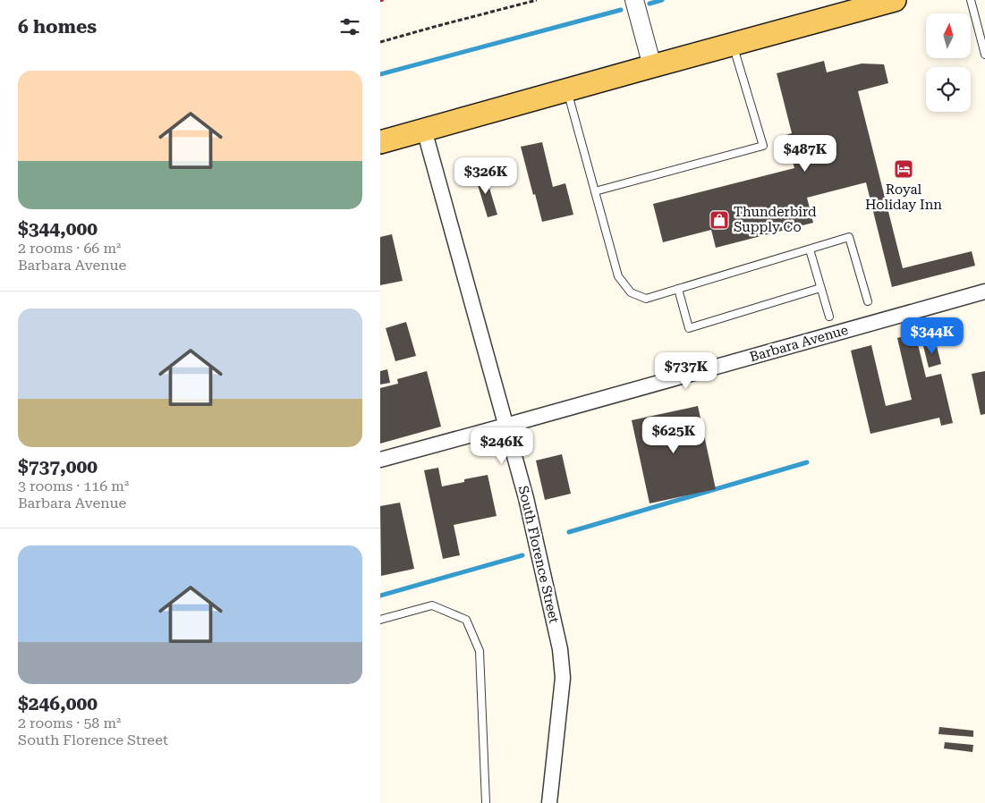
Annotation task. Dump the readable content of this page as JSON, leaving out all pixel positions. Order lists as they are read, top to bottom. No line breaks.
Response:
{"streets":{"street":["Barbara Avenue","South Florence Street"]},"crossings":[["Barbara Avenue","South Florence Street"]],"places":{"hotel":["Royal Holiday Inn"],"shop":["Thunderbird Supply Co"]},"north":"top","page":{"heading":"6 homes","list":[{"name":"$344,000","note":"2 rooms · 66 m² · Barbara Avenue"},{"name":"$737,000","note":"3 rooms · 116 m² · Barbara Avenue"},{"name":"$246,000","note":"2 rooms · 58 m² · South Florence Street"}],"price":["$487K","$326K","$344K","$737K","$625K","$246K"]}}
